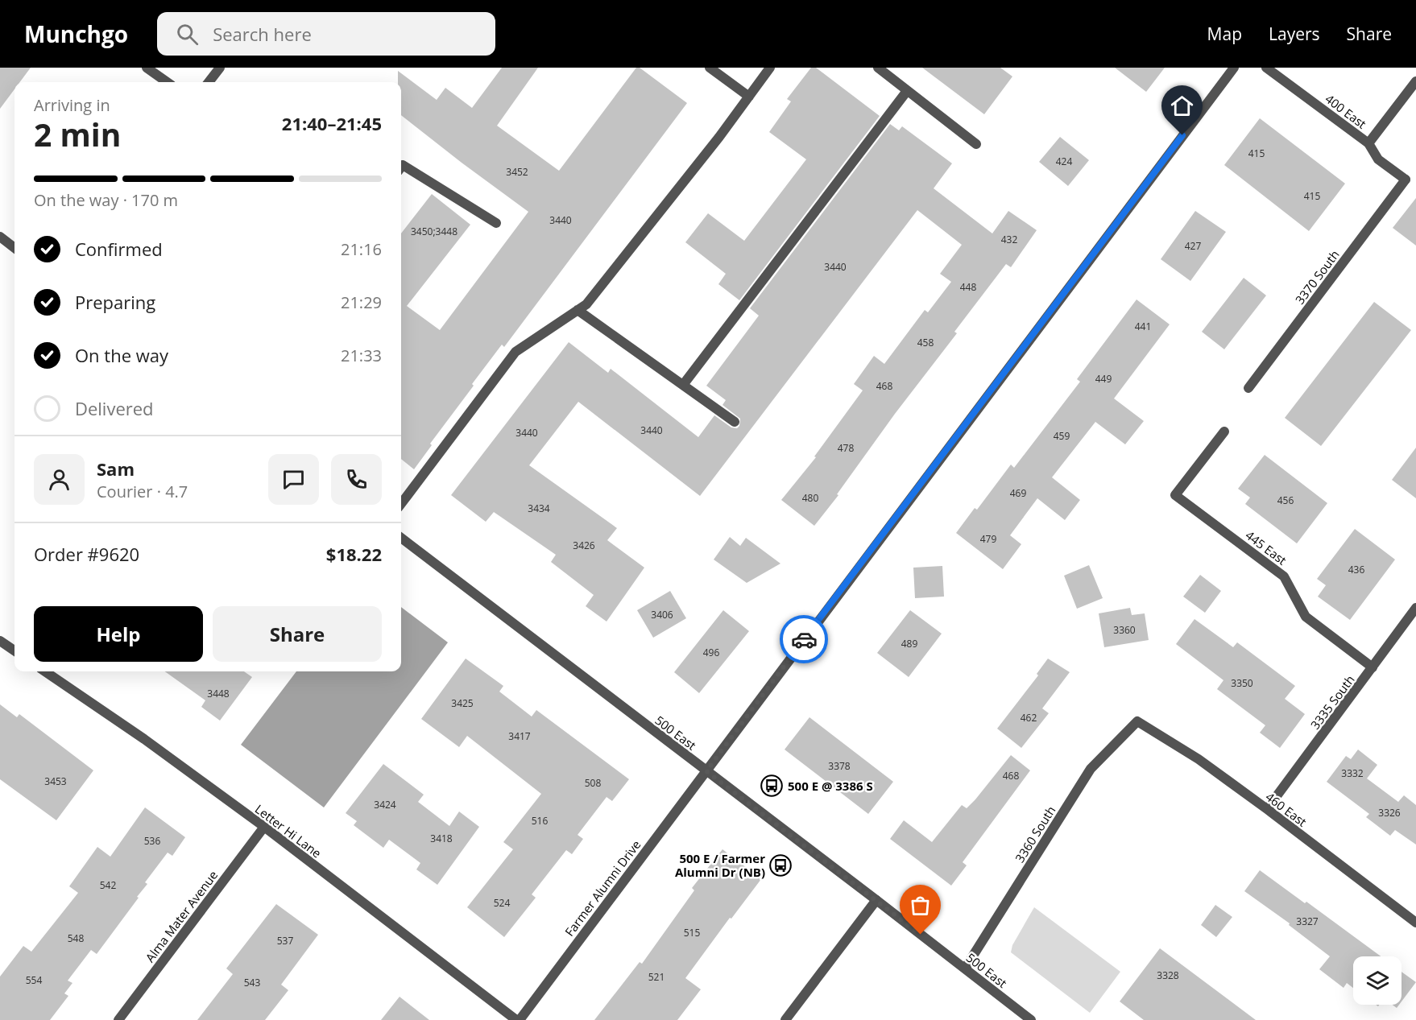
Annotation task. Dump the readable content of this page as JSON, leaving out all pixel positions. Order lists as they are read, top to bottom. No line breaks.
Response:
{"streets":{"street":["400 East","3370 South","445 East","3335 South","500 East","460 East","Letter Hi Lane","3360 South","Farmer Alumni Drive","Alma Mater Avenue"]},"crossings":[["400 East","3370 South"],["445 East","3335 South"],["3335 South","460 East"],["500 East","3360 South"],["500 East","Farmer Alumni Drive"],["460 East","3360 South"],["Letter Hi Lane","Farmer Alumni Drive"],["Letter Hi Lane","Alma Mater Avenue"]],"places":{"bus stop":["500 E @ 3386 S","500 E / Farmer Alumni Dr (NB)"]},"house_numbers":["415","424","3452","415","3440","3450;3448","432","427","3440","448","441","458","449","468","3440","3440","459","478","469","480","456","3434","479","3426","436","3406","3360","489","496","3350","3448","3425","462","3417","3378","3332","468","3453","508","3424","3326","516","3418","536","542","524","3327","515","548","537","3328","521","554","543"],"page":{"header":"Munchgo","search":"Search here","nav":["Map","Layers","Share"],"heading":["2 min","Arriving in","21:40–21:45"],"panel":["Sam","Courier · 4.7","Order #9620","$18.22"],"bar":"On the way · 170 m","list":[["Confirmed","21:16"],["Preparing","21:29"],["On the way","21:33"],"Delivered"],"buttons":["Help","Share"]}}
